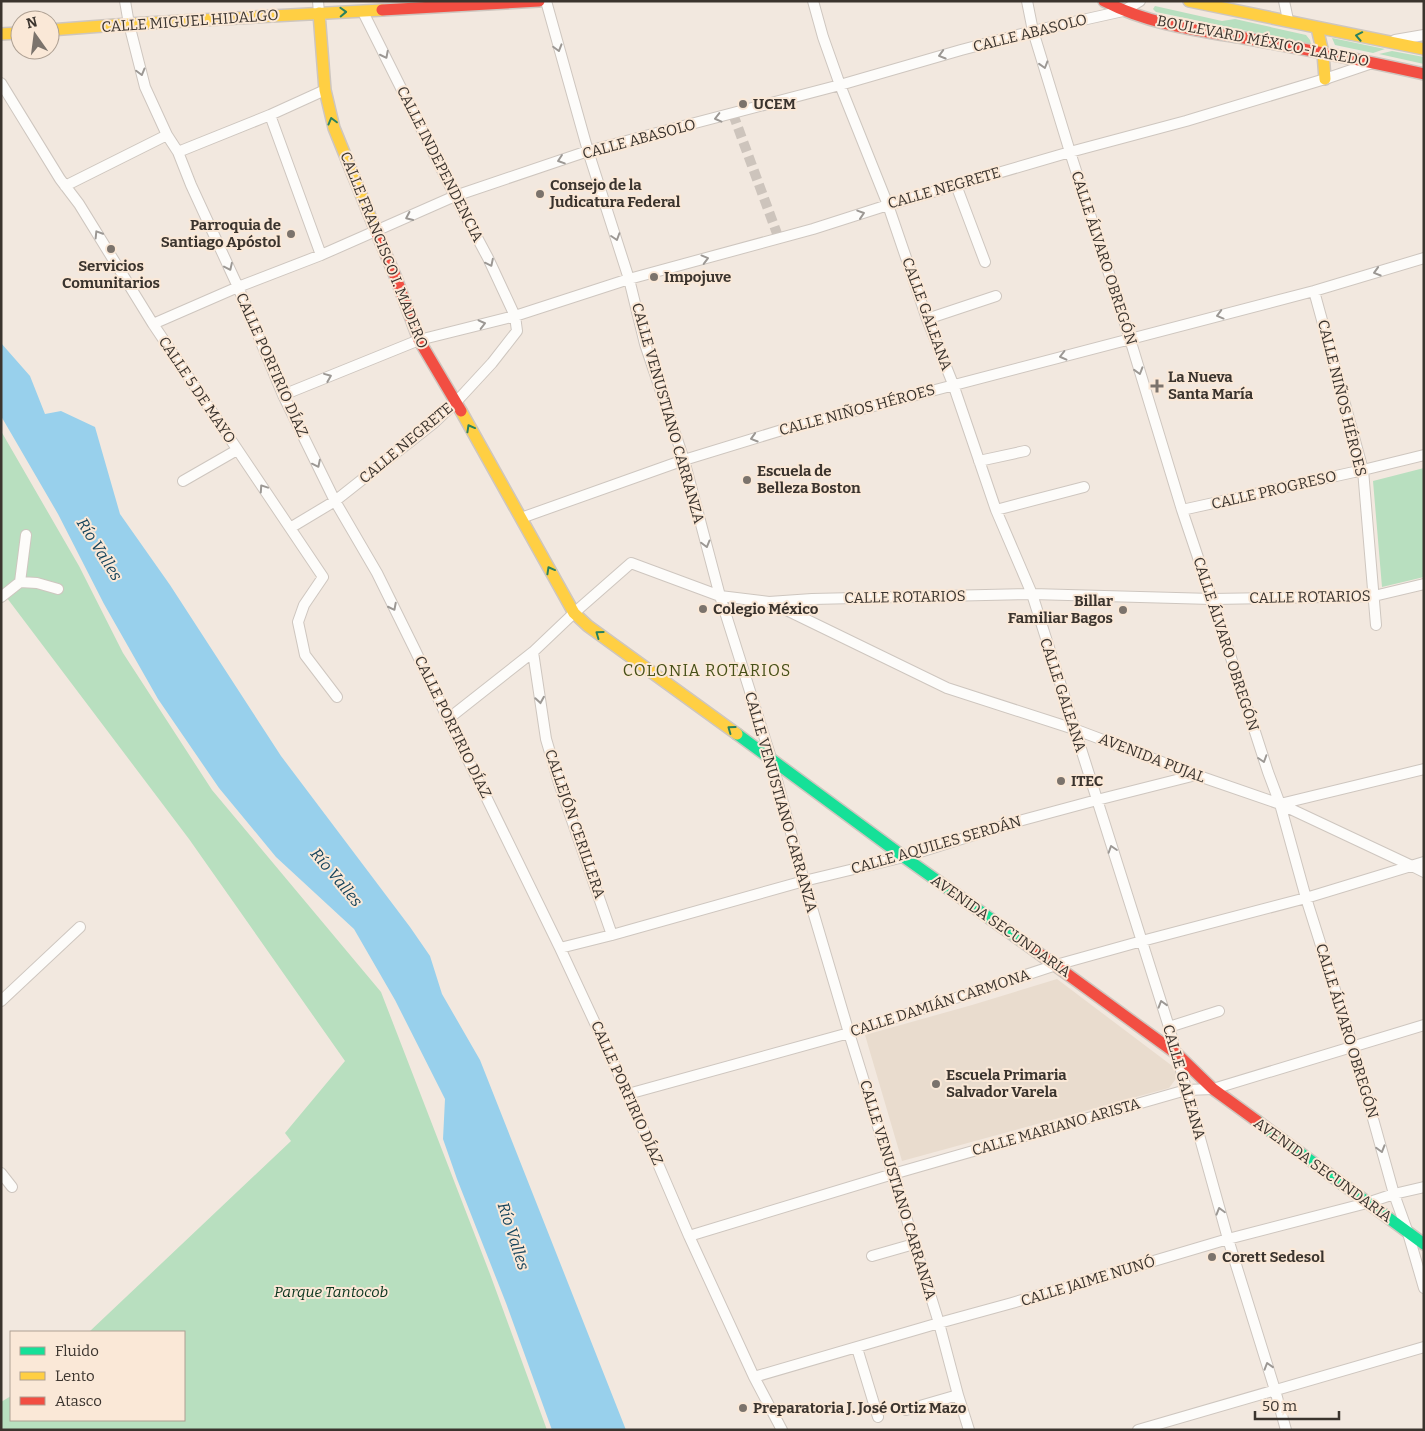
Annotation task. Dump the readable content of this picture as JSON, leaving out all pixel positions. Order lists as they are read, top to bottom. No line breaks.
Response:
{"streets":{"street":["CALLE MIGUEL HIDALGO","CALLE ABASOLO","BOULEVARD MÉXICO-LAREDO","CALLE INDEPENDENCIA","CALLE NEGRETE","CALLE FRANCISCO I. MADERO","CALLE ÁLVARO OBREGÓN","CALLE GALEANA","CALLE PORFIRIO DÍAZ","CALLE 5 DE MAYO","CALLE NIÑOS HÉROES","CALLE VENUSTIANO CARRANZA","CALLE PROGRESO","CALLE ROTARIOS","AVENIDA PUJAL","CALLEJÓN CERILLERA","CALLE AQUILES SERDÁN","AVENIDA SECUNDARIA","CALLE DAMIÁN CARMONA","CALLE MARIANO ARISTA","CALLE JAIME NUNÓ"]},"crossings":[["CALLE MIGUEL HIDALGO","CALLE INDEPENDENCIA"],["CALLE MIGUEL HIDALGO","CALLE FRANCISCO I. MADERO"],["CALLE MIGUEL HIDALGO","CALLE PORFIRIO DÍAZ"],["CALLE ABASOLO","BOULEVARD MÉXICO-LAREDO"],["CALLE ABASOLO","CALLE INDEPENDENCIA"],["CALLE ABASOLO","CALLE FRANCISCO I. MADERO"],["CALLE ABASOLO","CALLE ÁLVARO OBREGÓN"],["CALLE ABASOLO","CALLE GALEANA"],["CALLE ABASOLO","CALLE PORFIRIO DÍAZ"],["CALLE ABASOLO","CALLE 5 DE MAYO"],["CALLE ABASOLO","CALLE VENUSTIANO CARRANZA"],["BOULEVARD MÉXICO-LAREDO","CALLE NEGRETE"],["CALLE INDEPENDENCIA","CALLE NEGRETE"],["CALLE NEGRETE","CALLE FRANCISCO I. MADERO"],["CALLE NEGRETE","CALLE ÁLVARO OBREGÓN"],["CALLE NEGRETE","CALLE GALEANA"],["CALLE NEGRETE","CALLE PORFIRIO DÍAZ"],["CALLE NEGRETE","CALLE 5 DE MAYO"],["CALLE NEGRETE","CALLE VENUSTIANO CARRANZA"],["CALLE FRANCISCO I. MADERO","CALLE NIÑOS HÉROES"],["CALLE FRANCISCO I. MADERO","CALLE ROTARIOS"],["CALLE FRANCISCO I. MADERO","AVENIDA SECUNDARIA"],["CALLE ÁLVARO OBREGÓN","CALLE NIÑOS HÉROES"],["CALLE ÁLVARO OBREGÓN","CALLE PROGRESO"],["CALLE ÁLVARO OBREGÓN","CALLE ROTARIOS"],["CALLE ÁLVARO OBREGÓN","AVENIDA PUJAL"],["CALLE ÁLVARO OBREGÓN","AVENIDA SECUNDARIA"],["CALLE ÁLVARO OBREGÓN","CALLE DAMIÁN CARMONA"],["CALLE ÁLVARO OBREGÓN","CALLE MARIANO ARISTA"],["CALLE ÁLVARO OBREGÓN","CALLE JAIME NUNÓ"],["CALLE GALEANA","CALLE NIÑOS HÉROES"],["CALLE GALEANA","CALLE ROTARIOS"],["CALLE GALEANA","AVENIDA PUJAL"],["CALLE GALEANA","CALLE AQUILES SERDÁN"],["CALLE GALEANA","AVENIDA SECUNDARIA"],["CALLE GALEANA","CALLE DAMIÁN CARMONA"],["CALLE GALEANA","CALLE MARIANO ARISTA"],["CALLE GALEANA","CALLE JAIME NUNÓ"],["CALLE PORFIRIO DÍAZ","CALLE ROTARIOS"],["CALLE PORFIRIO DÍAZ","CALLE AQUILES SERDÁN"],["CALLE PORFIRIO DÍAZ","CALLE DAMIÁN CARMONA"],["CALLE PORFIRIO DÍAZ","CALLE MARIANO ARISTA"],["CALLE PORFIRIO DÍAZ","CALLE JAIME NUNÓ"],["CALLE NIÑOS HÉROES","CALLE VENUSTIANO CARRANZA"],["CALLE NIÑOS HÉROES","CALLE PROGRESO"],["CALLE NIÑOS HÉROES","CALLE ROTARIOS"],["CALLE VENUSTIANO CARRANZA","CALLE ROTARIOS"],["CALLE VENUSTIANO CARRANZA","CALLE AQUILES SERDÁN"],["CALLE VENUSTIANO CARRANZA","AVENIDA SECUNDARIA"],["CALLE VENUSTIANO CARRANZA","CALLE DAMIÁN CARMONA"],["CALLE VENUSTIANO CARRANZA","CALLE MARIANO ARISTA"],["CALLE VENUSTIANO CARRANZA","CALLE JAIME NUNÓ"],["CALLE ROTARIOS","AVENIDA PUJAL"],["CALLE ROTARIOS","CALLEJÓN CERILLERA"],["CALLE ROTARIOS","AVENIDA SECUNDARIA"],["AVENIDA PUJAL","CALLE AQUILES SERDÁN"],["AVENIDA PUJAL","CALLE DAMIÁN CARMONA"],["CALLEJÓN CERILLERA","CALLE AQUILES SERDÁN"],["CALLE AQUILES SERDÁN","AVENIDA SECUNDARIA"],["AVENIDA SECUNDARIA","CALLE DAMIÁN CARMONA"],["AVENIDA SECUNDARIA","CALLE MARIANO ARISTA"],["AVENIDA SECUNDARIA","CALLE JAIME NUNÓ"]],"one_way":["CALLE ABASOLO","CALLE INDEPENDENCIA","CALLE NEGRETE","CALLE ÁLVARO OBREGÓN","CALLE GALEANA","CALLE PORFIRIO DÍAZ","CALLE 5 DE MAYO","CALLE NIÑOS HÉROES","CALLEJÓN CERILLERA"],"districts":["COLONIA ROTARIOS"],"water":["Río Valles"],"parks":["Parque Tantocob"],"places":{"other":["UCEM","Consejo de la Judicatura Federal","Parroquia de Santiago Apóstol","Servicios Comunitarios","Impojuve","Escuela de Belleza Boston","Colegio México","Billar Familiar Bagos","ITEC","Escuela Primaria Salvador Varela","Corett Sedesol","Preparatoria J. José Ortiz Mazo"],"health":["La Nueva Santa María"]},"legend":["Fluido","Lento","Atasco"],"scale_bar":"50 m","north":"top"}
